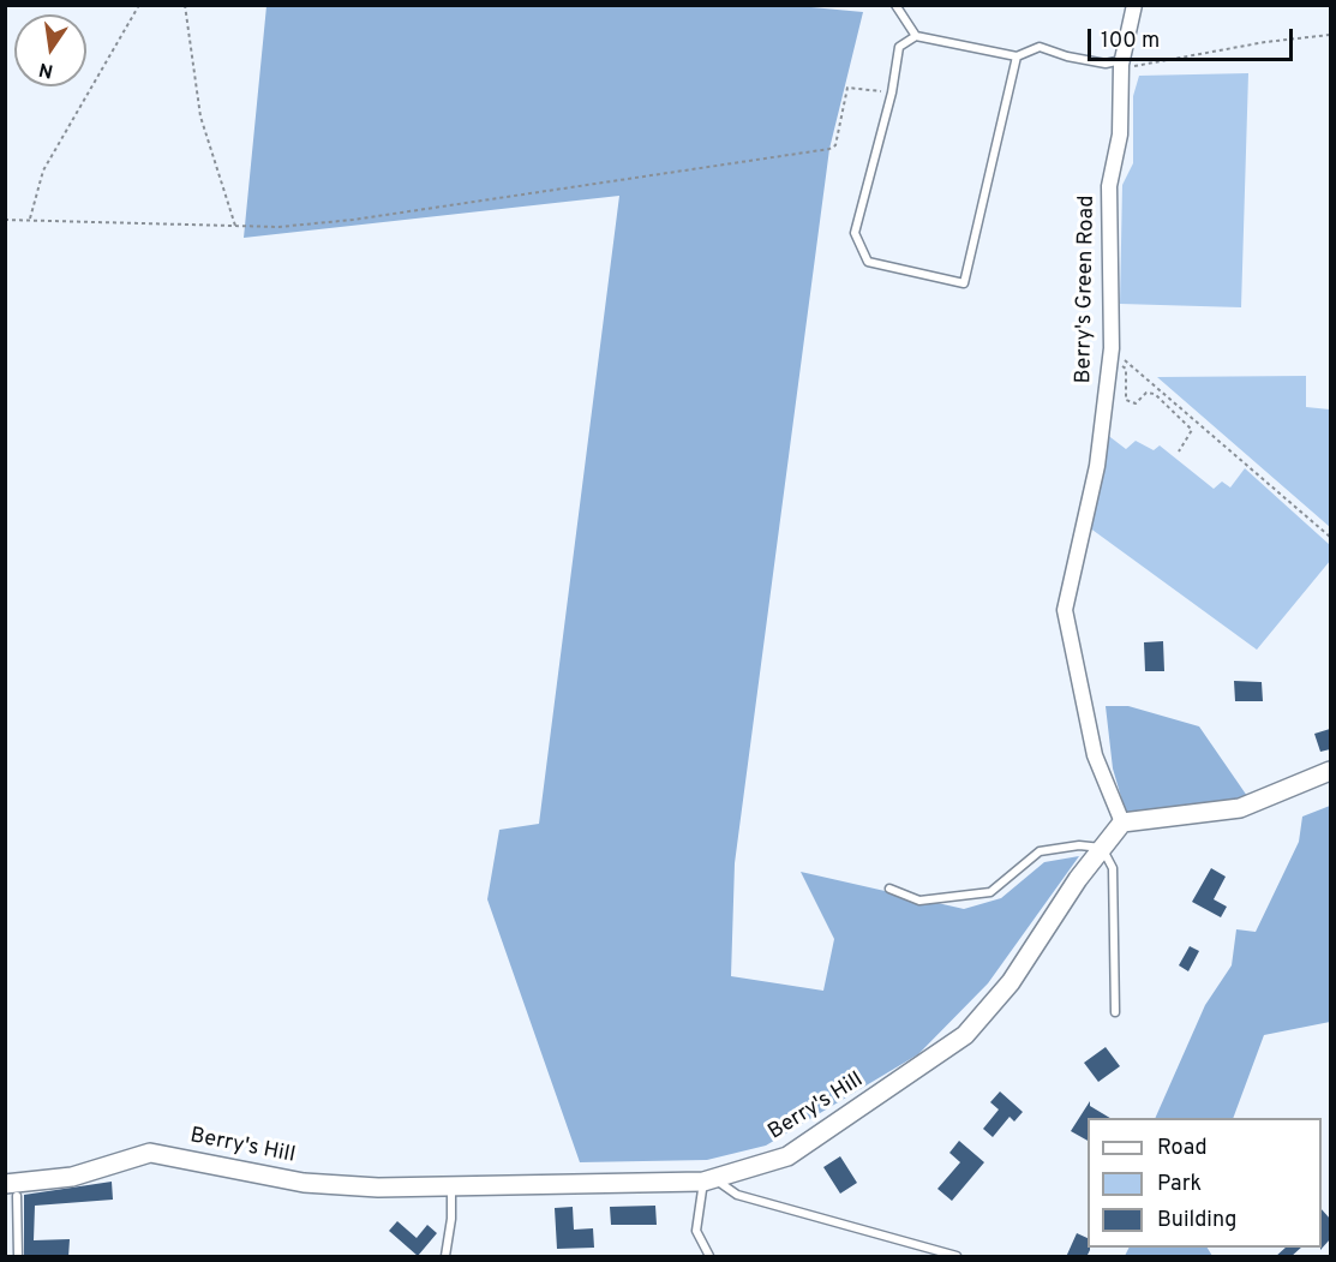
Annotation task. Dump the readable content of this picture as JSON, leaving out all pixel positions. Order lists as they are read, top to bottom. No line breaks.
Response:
{"streets":{"street":["Berry's Green Road","Berry's Hill"]},"crossings":[["Berry's Green Road","Berry's Hill"]],"legend":["Road","Park","Building"],"scale_bar":"100 m","north":"bottom"}
